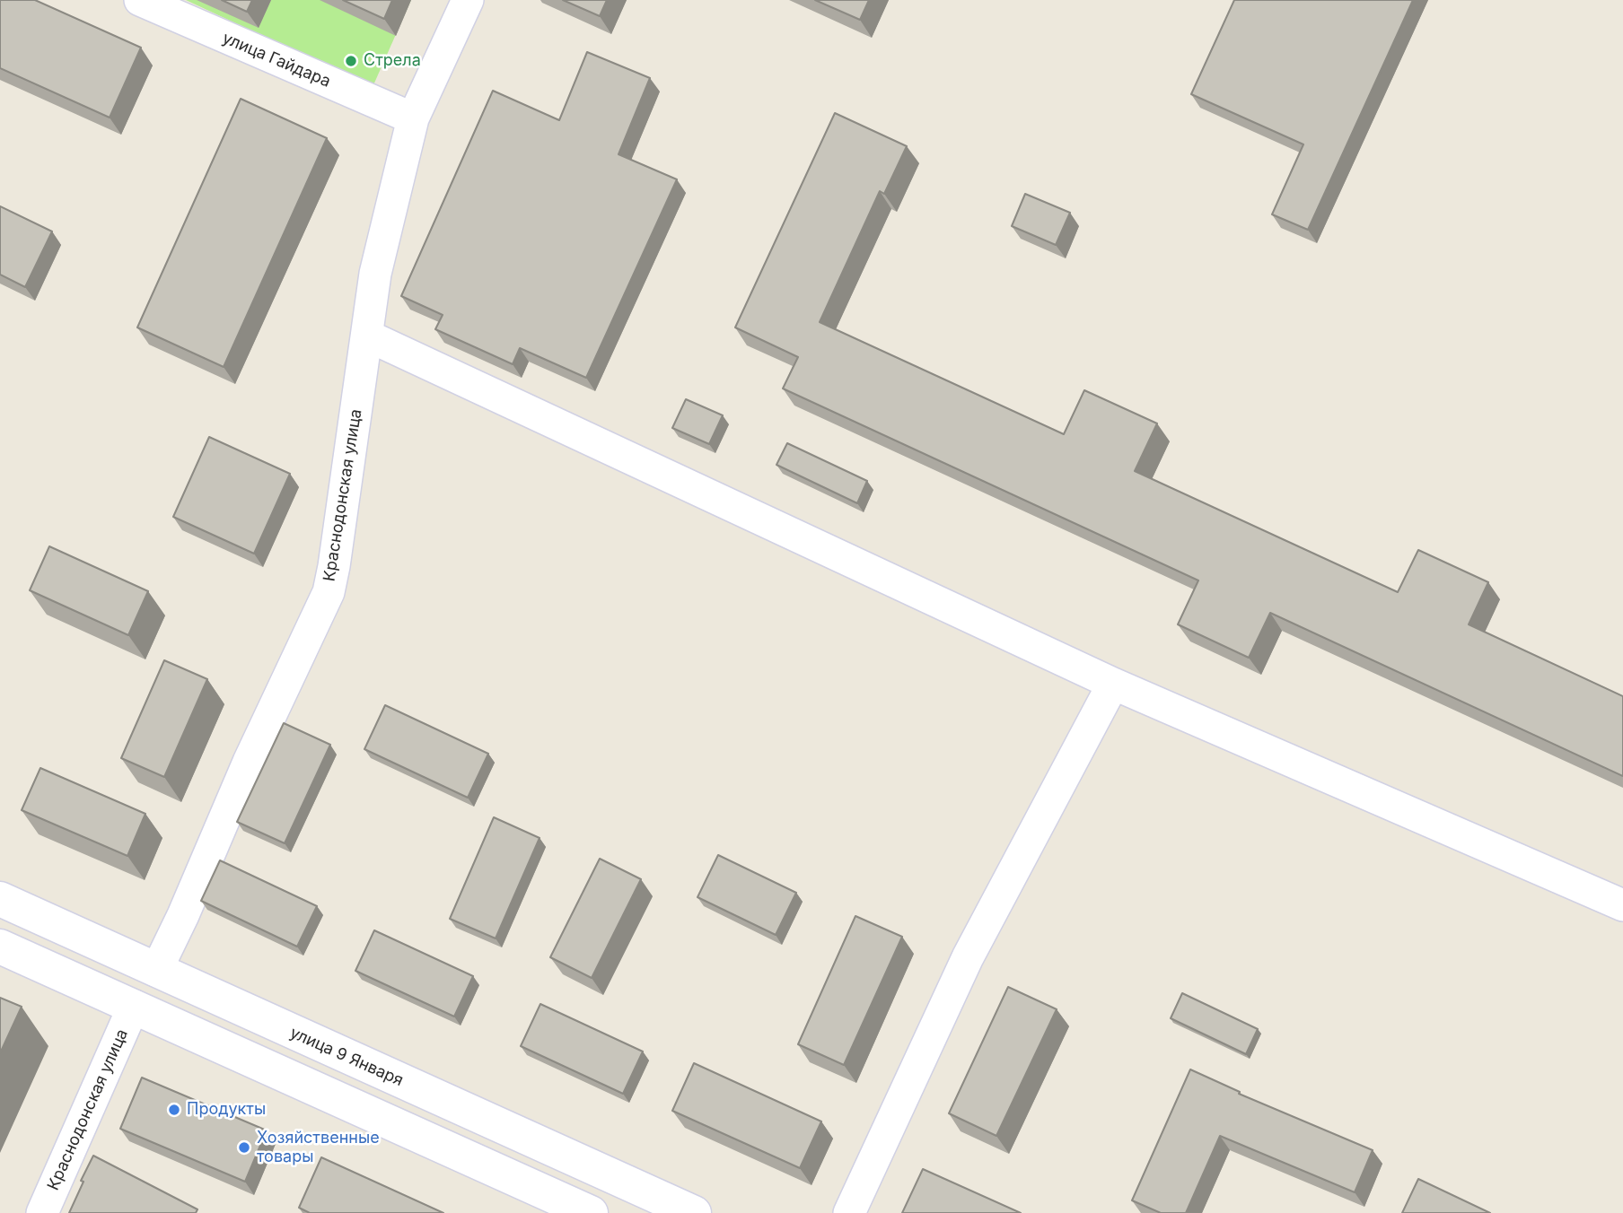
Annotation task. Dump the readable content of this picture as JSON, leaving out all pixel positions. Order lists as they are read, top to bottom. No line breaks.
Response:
{"streets":{"main road":["улица 9 Января"],"street":["улица Гайдара","Краснодонская улица"]},"crossings":[["улица Гайдара","Краснодонская улица"],["Краснодонская улица","улица 9 Января"]],"places":["Стрела","Продукты","Хозяйственные товары"]}
